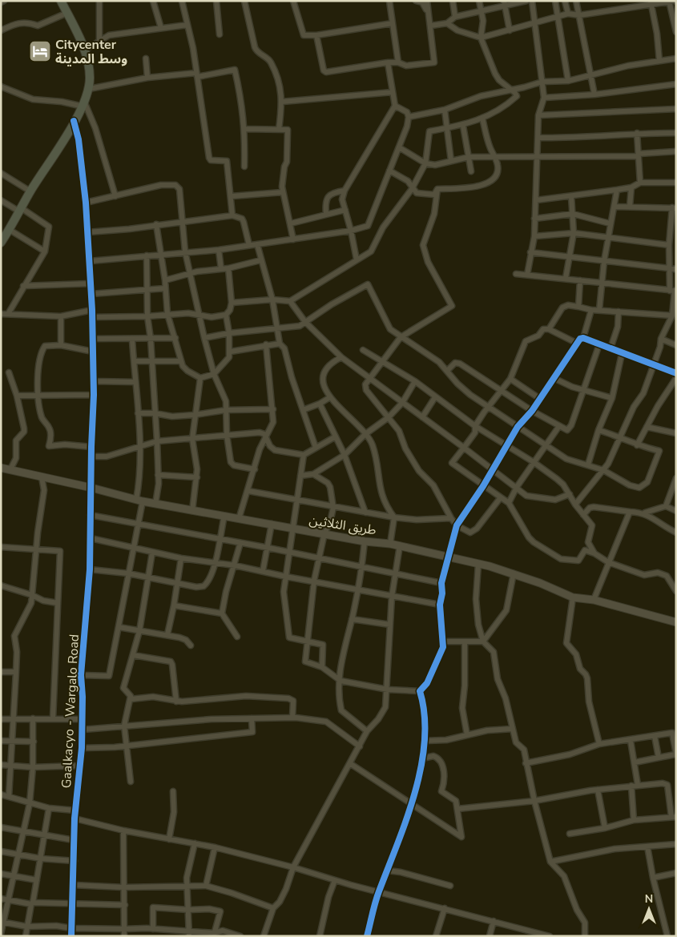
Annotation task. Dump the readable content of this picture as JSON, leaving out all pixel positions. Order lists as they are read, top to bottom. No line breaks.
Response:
{"streets":{"main road":["طريق الثلاثين"],"street":["Gaalkacyo - Wargalo Road"]},"crossings":[["طريق الثلاثين","Gaalkacyo - Wargalo Road"]],"places":{"hotel":["Citycenter وسط المدينة"]},"north":"top"}
